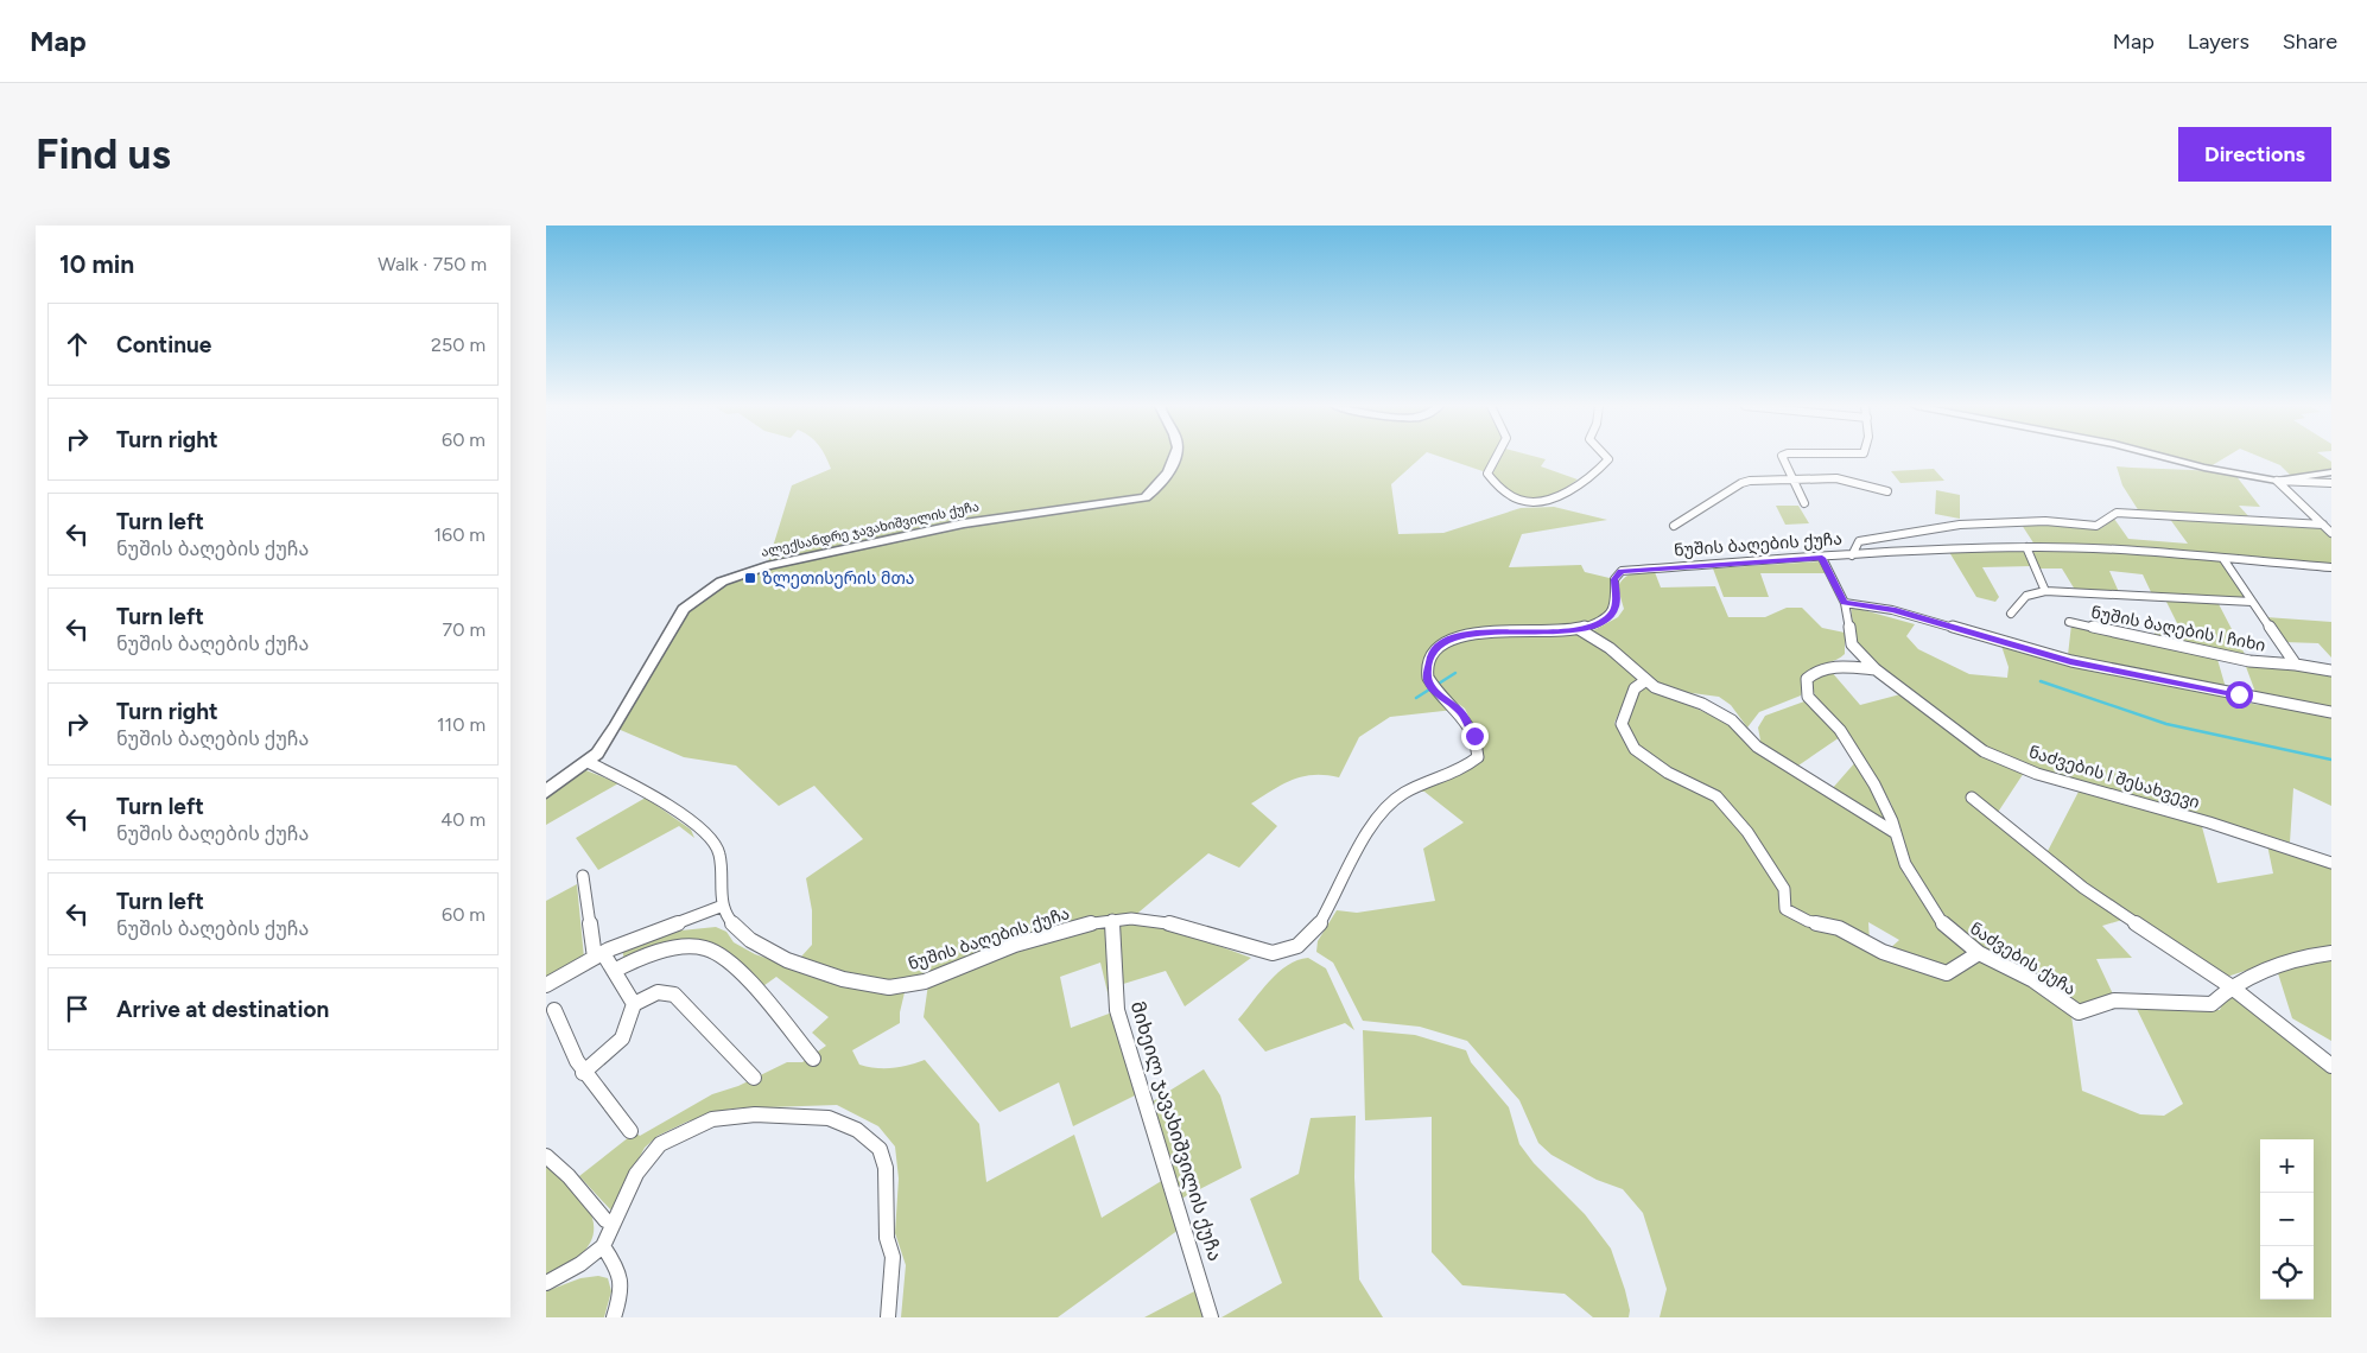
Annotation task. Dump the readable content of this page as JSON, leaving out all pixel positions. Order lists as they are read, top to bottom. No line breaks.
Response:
{"streets":{"main road":["ალექსანდრე ჯავახიშვილის ქუჩა"],"street":["ნუშის ბაღების ქუჩა","ნუშის ბაღების I ჩიხი","ნაძვების I შესახვევი","ნაძვების ქუჩა","მიხეილ ჯავახიშვილის ქუჩა"]},"crossings":[["ალექსანდრე ჯავახიშვილის ქუჩა","ნუშის ბაღების ქუჩა"],["ნუშის ბაღების ქუჩა","ნუშის ბაღების I ჩიხი"],["ნუშის ბაღების ქუჩა","მიხეილ ჯავახიშვილის ქუჩა"],["ნაძვების I შესახვევი","ნაძვების ქუჩა"]],"places":{"transit":["ზლეთისერის მთა"]},"page":{"header":"Map","nav":["Map","Layers","Share"],"buttons":"Directions","title":"Find us","heading":["10 min","Walk · 750 m"],"list":[["Continue","250 m"],["Turn right","60 m"],["Turn left","ნუშის ბაღების ქუჩა","160 m"],["Turn left","ნუშის ბაღების ქუჩა","70 m"],["Turn right","ნუშის ბაღების ქუჩა","110 m"],["Turn left","ნუშის ბაღების ქუჩა","40 m"],["Turn left","ნუშის ბაღების ქუჩა","60 m"],"Arrive at destination"],"map_buttons":["+","−"]}}
